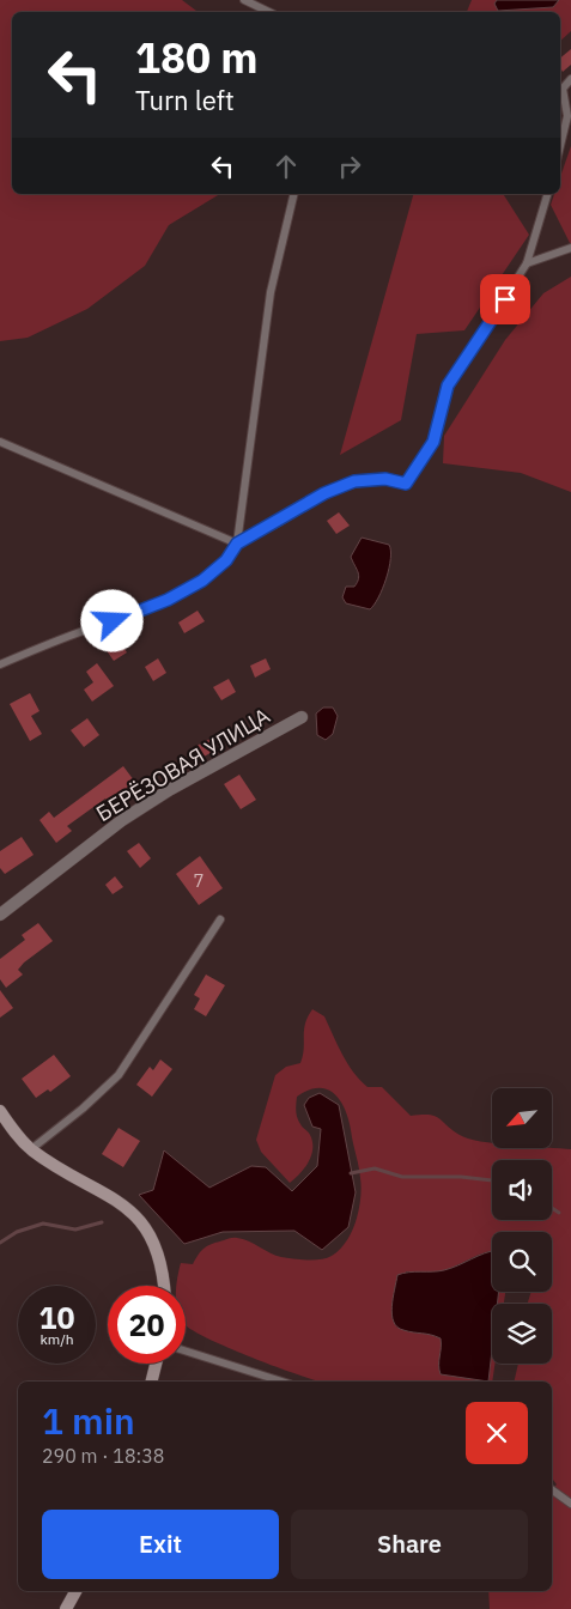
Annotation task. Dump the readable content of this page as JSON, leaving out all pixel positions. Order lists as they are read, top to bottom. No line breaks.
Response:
{"streets":{"street":["БЕРЁЗОВАЯ УЛИЦА"]},"house_numbers":["7"],"north":"bottom left","page":{"turn":["180 m","Turn left"],"speed":"10 km/h","limit":"20","heading":["1 min","290 m · 18:38"],"buttons":["Exit","Share"]}}
